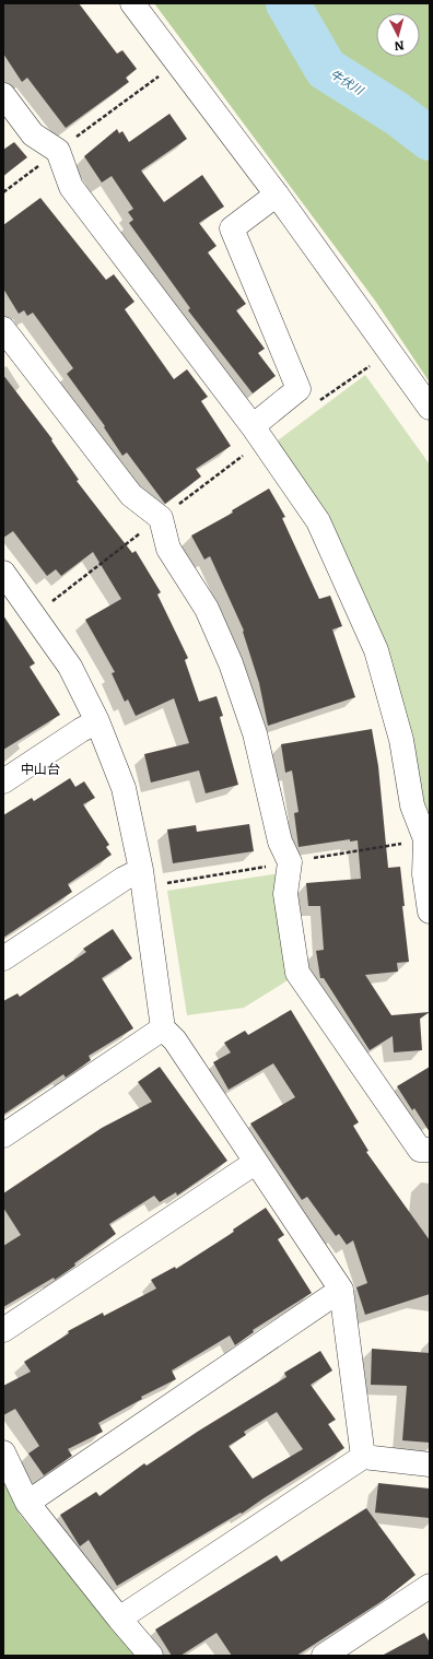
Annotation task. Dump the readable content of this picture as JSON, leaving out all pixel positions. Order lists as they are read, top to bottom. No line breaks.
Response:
{"districts":["中山台"],"water":["牛伏川"],"north":"bottom"}
